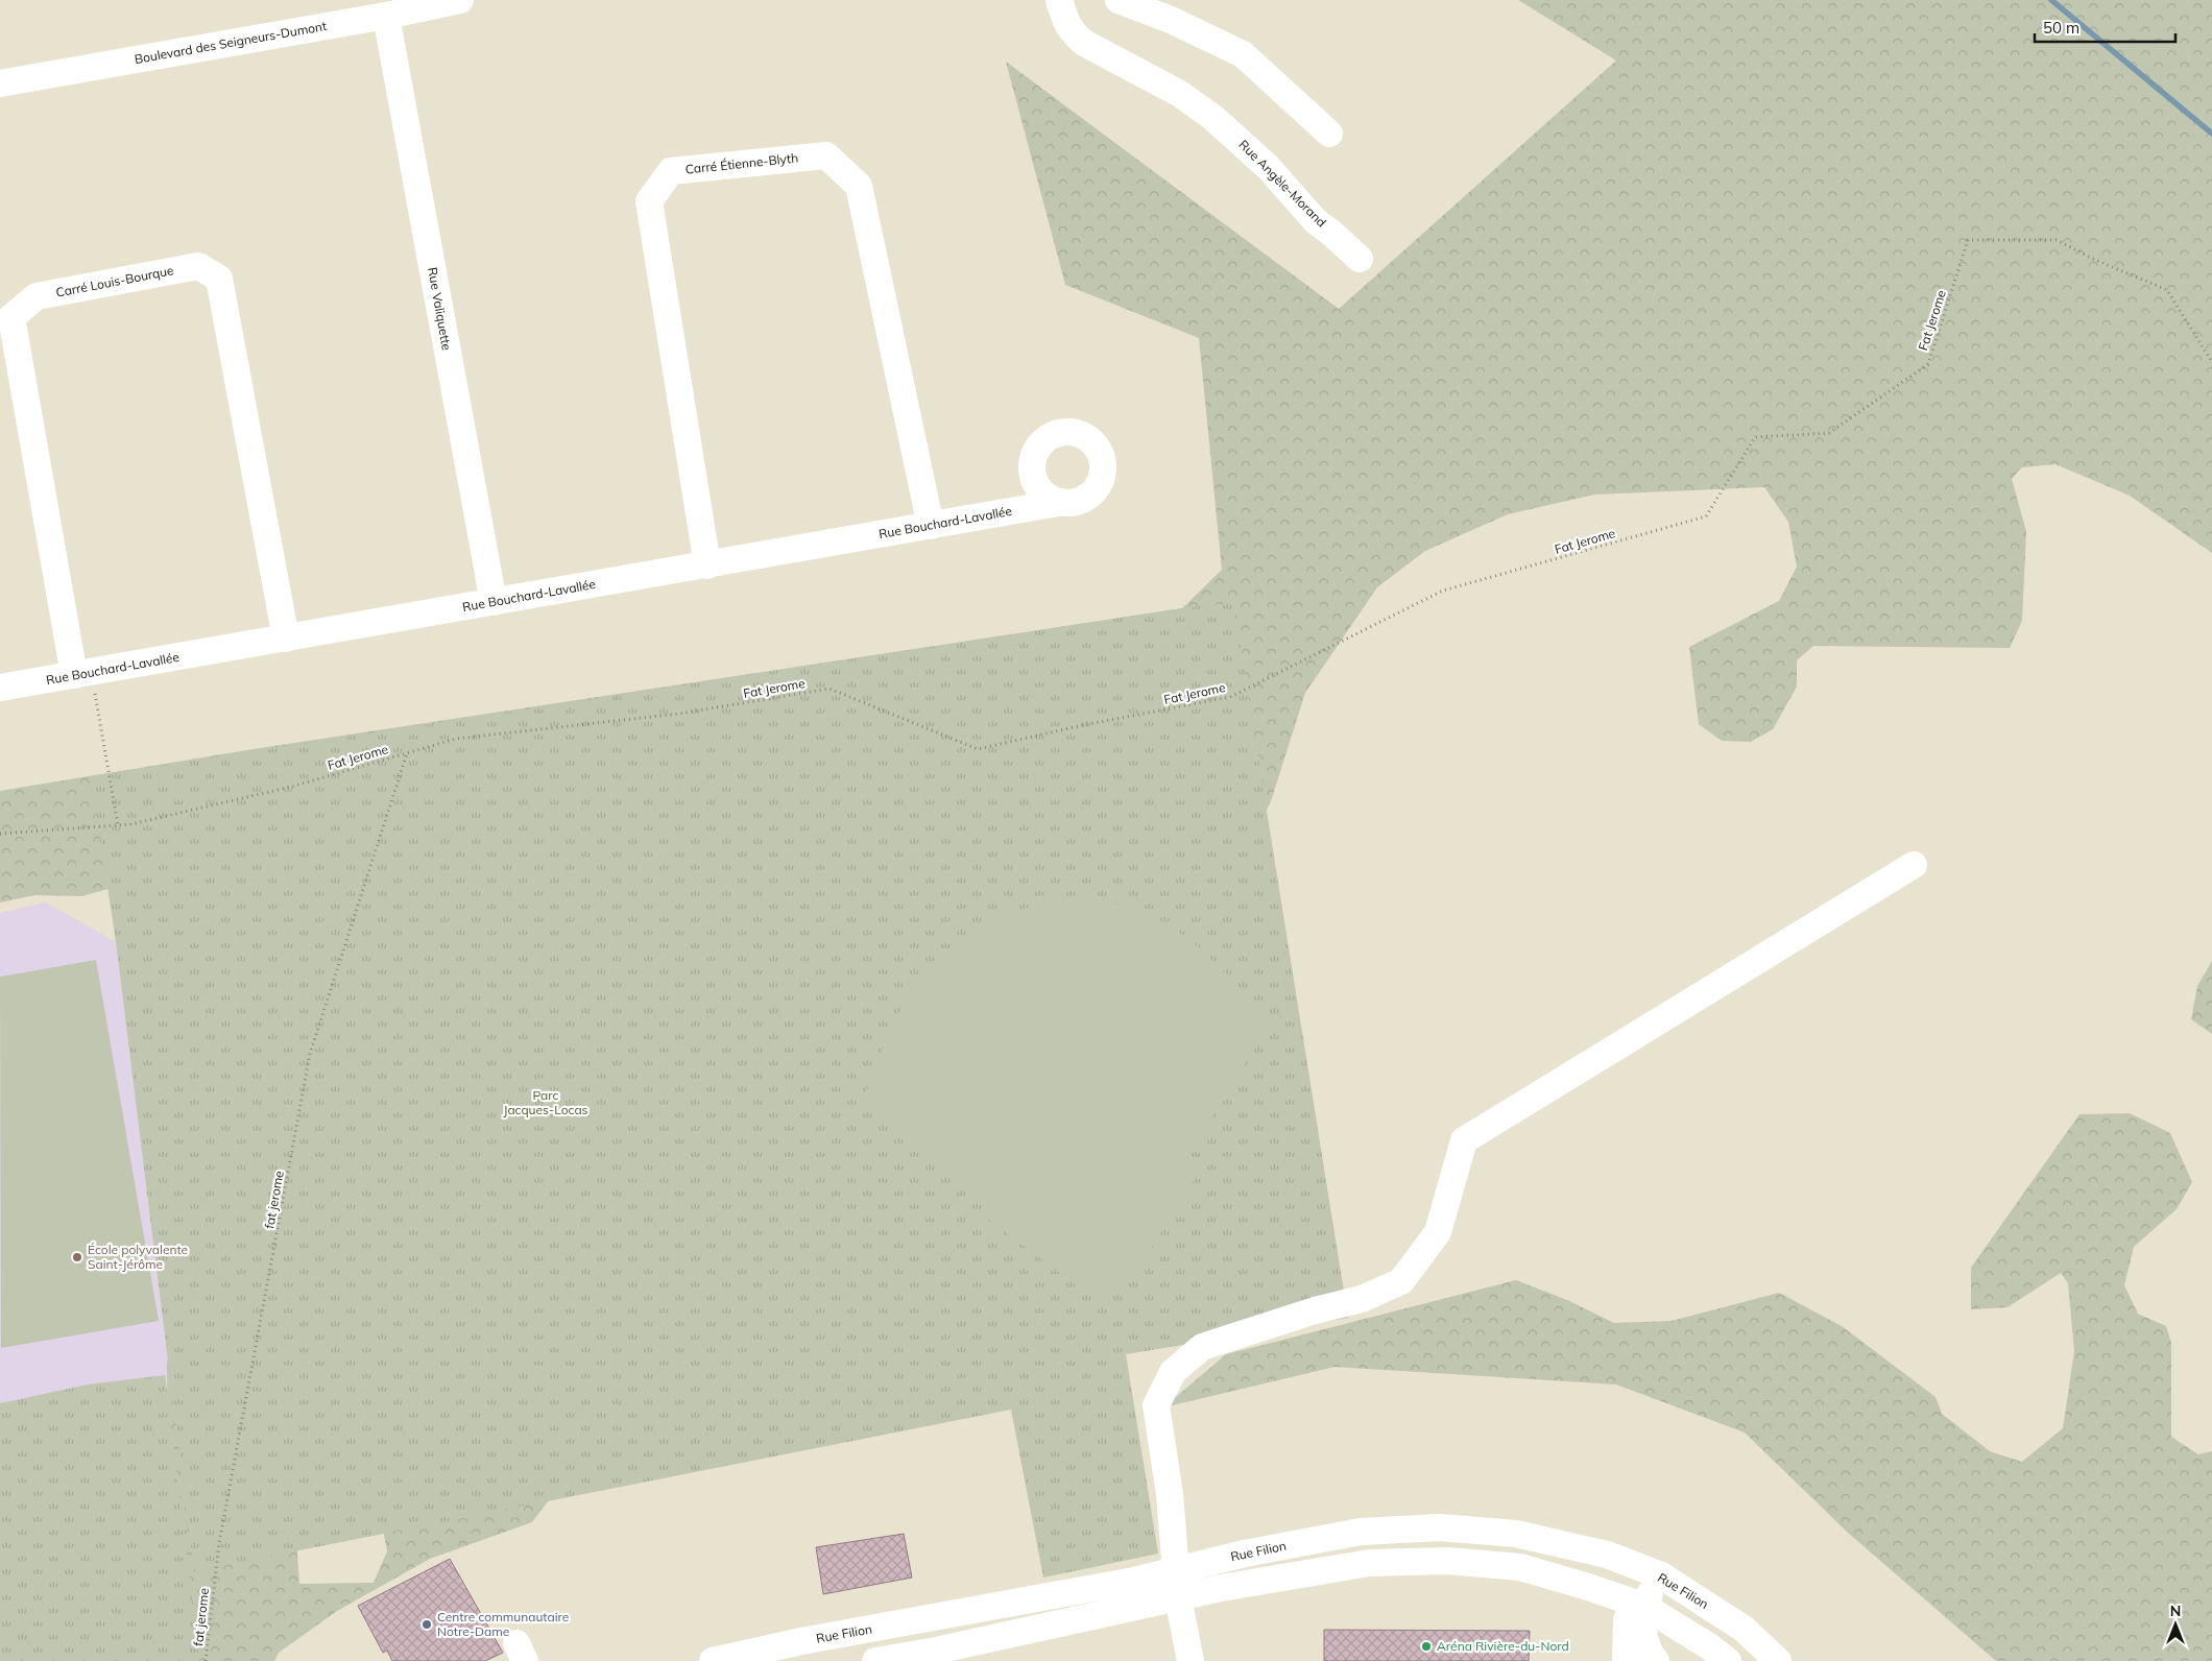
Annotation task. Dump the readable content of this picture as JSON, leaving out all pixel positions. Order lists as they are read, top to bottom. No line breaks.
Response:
{"streets":{"street":["Boulevard des Seigneurs-Dumont","Carré Étienne-Blyth","Rue Angèle-Morand","Carré Louis-Bourque","Rue Valiquette","Rue Bouchard-Lavallée","Rue Filion"],"path":["Fat Jerome","fat jerome"]},"crossings":[["Boulevard des Seigneurs-Dumont","Rue Valiquette"],["Carré Étienne-Blyth","Rue Bouchard-Lavallée"],["Carré Louis-Bourque","Rue Bouchard-Lavallée"],["Rue Valiquette","Rue Bouchard-Lavallée"],["Fat Jerome","fat jerome"]],"parks":["Parc Jacques-Locas"],"places":["École polyvalente Saint-Jérôme","Centre communautaire Notre-Dame","Aréna Rivière-du-Nord"],"scale_bar":"50 m","north":"top"}
